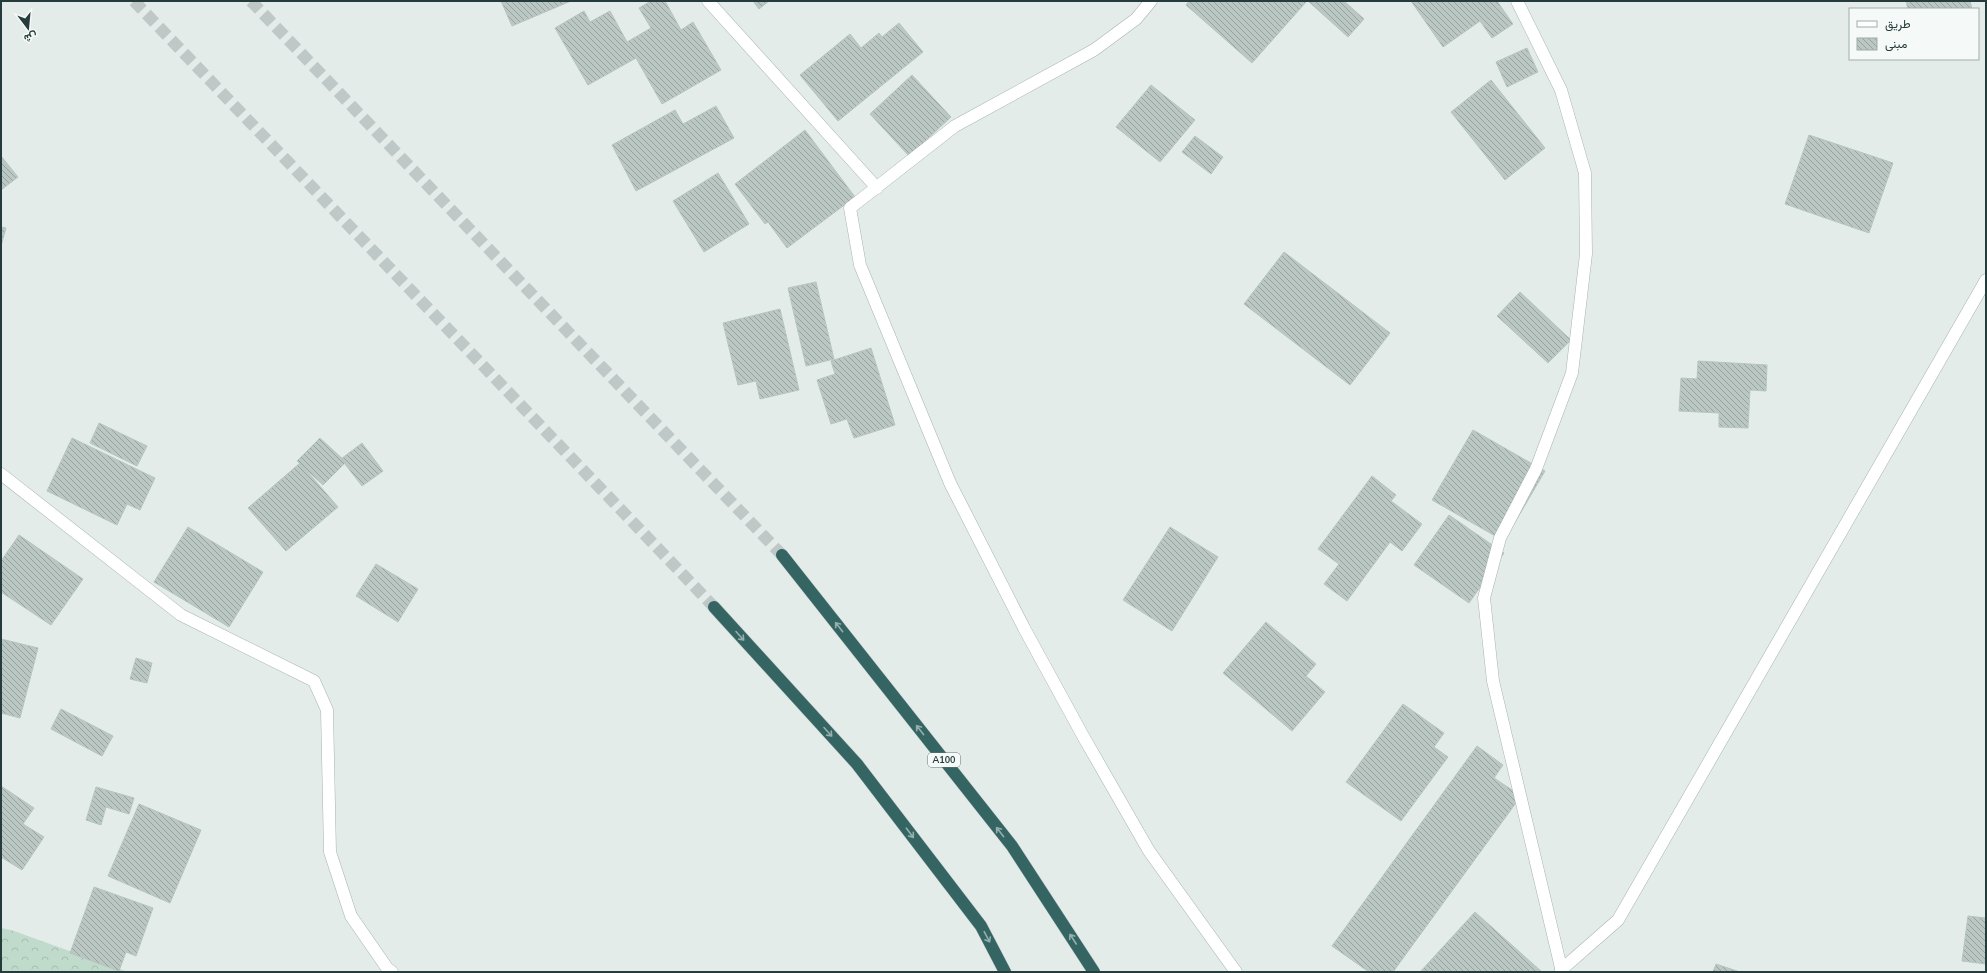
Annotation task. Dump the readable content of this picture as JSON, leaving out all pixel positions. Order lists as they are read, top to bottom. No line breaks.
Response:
{"streets":{"highway":["A100"]},"legend":["طريق","مبنى"],"north":"bottom"}
